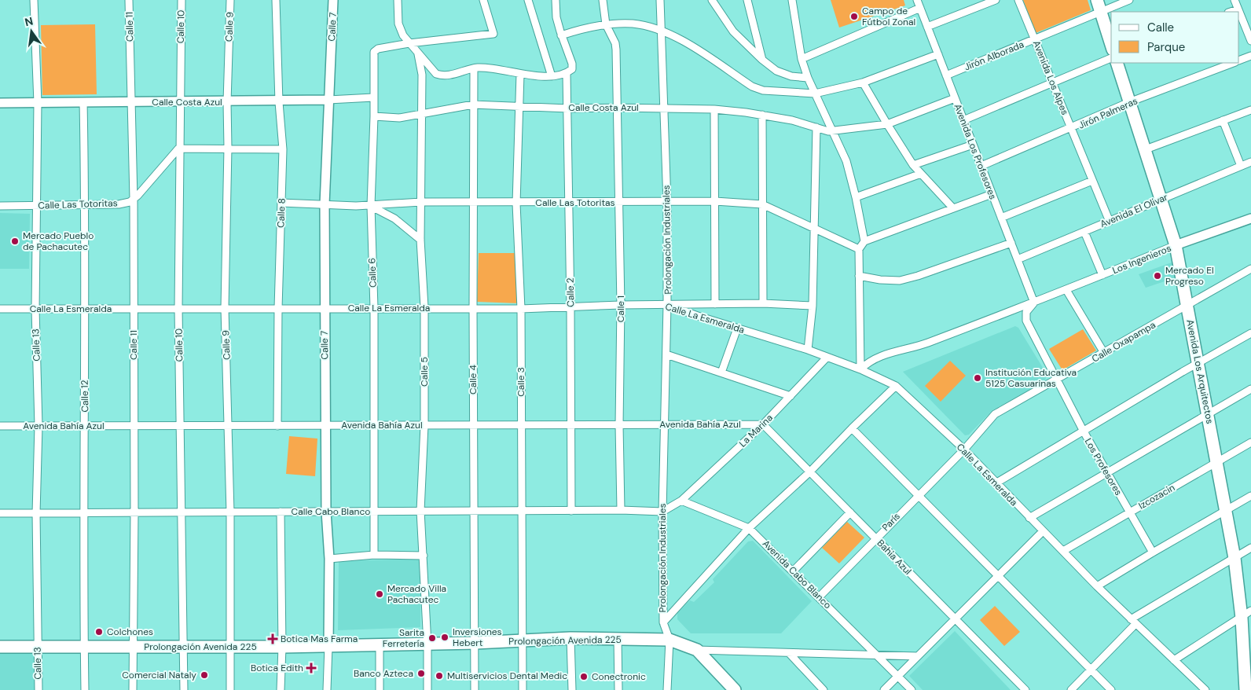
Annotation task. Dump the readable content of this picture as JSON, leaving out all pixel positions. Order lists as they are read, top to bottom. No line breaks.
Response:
{"streets":{"main road":["Avenida Los Arquitectos","Prolongación Avenida 225"],"street":["Calle 11","Calle 10","Calle 9","Calle 7","Jirón Alborada","Avenida Los Alpes","Calle Costa Azul","Jirón Palmeras","Avenida Los Profesores","Calle Las Totoritas","Avenida El Olivar","Calle 8","Prolongación Industriales","Los Ingenieros","Calle 6","Calle 2","Calle La Esmeralda","Calle 1","Calle Oxapampa","Calle 13","Calle 5","Calle 4","Calle 3","Calle 12","Avenida Bahía Azul","La Marina","Los Profesores","Izcozacin","Calle Cabo Blanco","París","Bahia Azul","Avenida Cabo Blanco"]},"crossings":[["Calle 11","Calle Costa Azul"],["Calle 11","Calle Las Totoritas"],["Calle 11","Calle La Esmeralda"],["Calle 11","Avenida Bahía Azul"],["Calle 11","Calle Cabo Blanco"],["Calle 11","Prolongación Avenida 225"],["Calle 10","Calle Costa Azul"],["Calle 10","Calle La Esmeralda"],["Calle 10","Avenida Bahía Azul"],["Calle 10","Calle Cabo Blanco"],["Calle 10","Prolongación Avenida 225"],["Calle 9","Calle Costa Azul"],["Calle 9","Calle La Esmeralda"],["Calle 9","Avenida Bahía Azul"],["Calle 9","Calle Cabo Blanco"],["Calle 9","Prolongación Avenida 225"],["Calle 7","Calle Costa Azul"],["Calle 7","Calle Las Totoritas"],["Calle 7","Calle La Esmeralda"],["Calle 7","Avenida Bahía Azul"],["Calle 7","Calle Cabo Blanco"],["Calle 7","Prolongación Avenida 225"],["Jirón Alborada","Avenida Los Alpes"],["Jirón Alborada","Avenida Los Profesores"],["Avenida Los Alpes","Jirón Palmeras"],["Avenida Los Alpes","Avenida El Olivar"],["Calle Costa Azul","Avenida Los Profesores"],["Calle Costa Azul","Calle 8"],["Calle Costa Azul","Prolongación Industriales"],["Calle Costa Azul","Calle 6"],["Calle Costa Azul","Calle 2"],["Calle Costa Azul","Calle 1"],["Calle Costa Azul","Calle 13"],["Calle Costa Azul","Calle 5"],["Calle Costa Azul","Calle 4"],["Calle Costa Azul","Calle 3"],["Calle Costa Azul","Calle 12"],["Jirón Palmeras","Avenida Los Profesores"],["Jirón Palmeras","Avenida Los Arquitectos"],["Avenida Los Profesores","Avenida El Olivar"],["Avenida Los Profesores","Los Ingenieros"],["Avenida Los Profesores","Los Profesores"],["Calle Las Totoritas","Calle 8"],["Calle Las Totoritas","Prolongación Industriales"],["Calle Las Totoritas","Calle 6"],["Calle Las Totoritas","Calle 2"],["Calle Las Totoritas","Calle 1"],["Calle Las Totoritas","Calle 13"],["Calle Las Totoritas","Calle 5"],["Calle Las Totoritas","Calle 4"],["Calle Las Totoritas","Calle 3"],["Calle Las Totoritas","Calle 12"],["Avenida El Olivar","Avenida Los Arquitectos"],["Calle 8","Calle La Esmeralda"],["Calle 8","Avenida Bahía Azul"],["Prolongación Industriales","Calle La Esmeralda"],["Prolongación Industriales","Avenida Bahía Azul"],["Prolongación Industriales","Calle Cabo Blanco"],["Prolongación Industriales","Prolongación Avenida 225"],["Los Ingenieros","Calle La Esmeralda"],["Los Ingenieros","Avenida Los Arquitectos"],["Los Ingenieros","Los Profesores"],["Calle 6","Calle La Esmeralda"],["Calle 6","Avenida Bahía Azul"],["Calle 6","Calle Cabo Blanco"],["Calle 2","Calle La Esmeralda"],["Calle 2","Avenida Bahía Azul"],["Calle 2","Calle Cabo Blanco"],["Calle La Esmeralda","Calle 1"],["Calle La Esmeralda","Calle Oxapampa"],["Calle La Esmeralda","Calle 13"],["Calle La Esmeralda","Calle 5"],["Calle La Esmeralda","Calle 4"],["Calle La Esmeralda","Calle 3"],["Calle La Esmeralda","Calle 12"],["Calle La Esmeralda","La Marina"],["Calle La Esmeralda","Izcozacin"],["Calle La Esmeralda","París"],["Calle 1","Avenida Bahía Azul"],["Calle 1","Calle Cabo Blanco"],["Calle Oxapampa","Avenida Los Arquitectos"],["Calle Oxapampa","Los Profesores"],["Calle Oxapampa","París"],["Calle 13","Avenida Bahía Azul"],["Calle 13","Calle Cabo Blanco"],["Calle 13","Prolongación Avenida 225"],["Calle 5","Avenida Bahía Azul"],["Calle 5","Calle Cabo Blanco"],["Calle 5","Prolongación Avenida 225"],["Avenida Los Arquitectos","Izcozacin"],["Calle 4","Avenida Bahía Azul"],["Calle 4","Calle Cabo Blanco"],["Calle 4","Prolongación Avenida 225"],["Calle 3","Avenida Bahía Azul"],["Calle 3","Calle Cabo Blanco"],["Calle 3","Prolongación Avenida 225"],["Calle 12","Avenida Bahía Azul"],["Calle 12","Calle Cabo Blanco"],["Calle 12","Prolongación Avenida 225"],["Avenida Bahía Azul","La Marina"],["Avenida Bahía Azul","Bahia Azul"],["La Marina","Bahia Azul"],["La Marina","Avenida Cabo Blanco"],["Los Profesores","Izcozacin"],["París","Bahia Azul"],["París","Avenida Cabo Blanco"]],"places":{"other":["Campo de Fútbol Zonal","Mercado Pueblo de Pachacutec","Mercado El Progreso","Institución Educativa 5125 Casuarinas","Mercado Villa Pachacutec","Colchones","Inversiones Hebert","Sarita Ferretería","Banco Azteca","Comercial Nataly","Multiservicios Dental Medic","Conectronic"],"health":["Botica Mas Farma","Botica Edith"]},"legend":["Calle","Parque"],"north":"top"}
